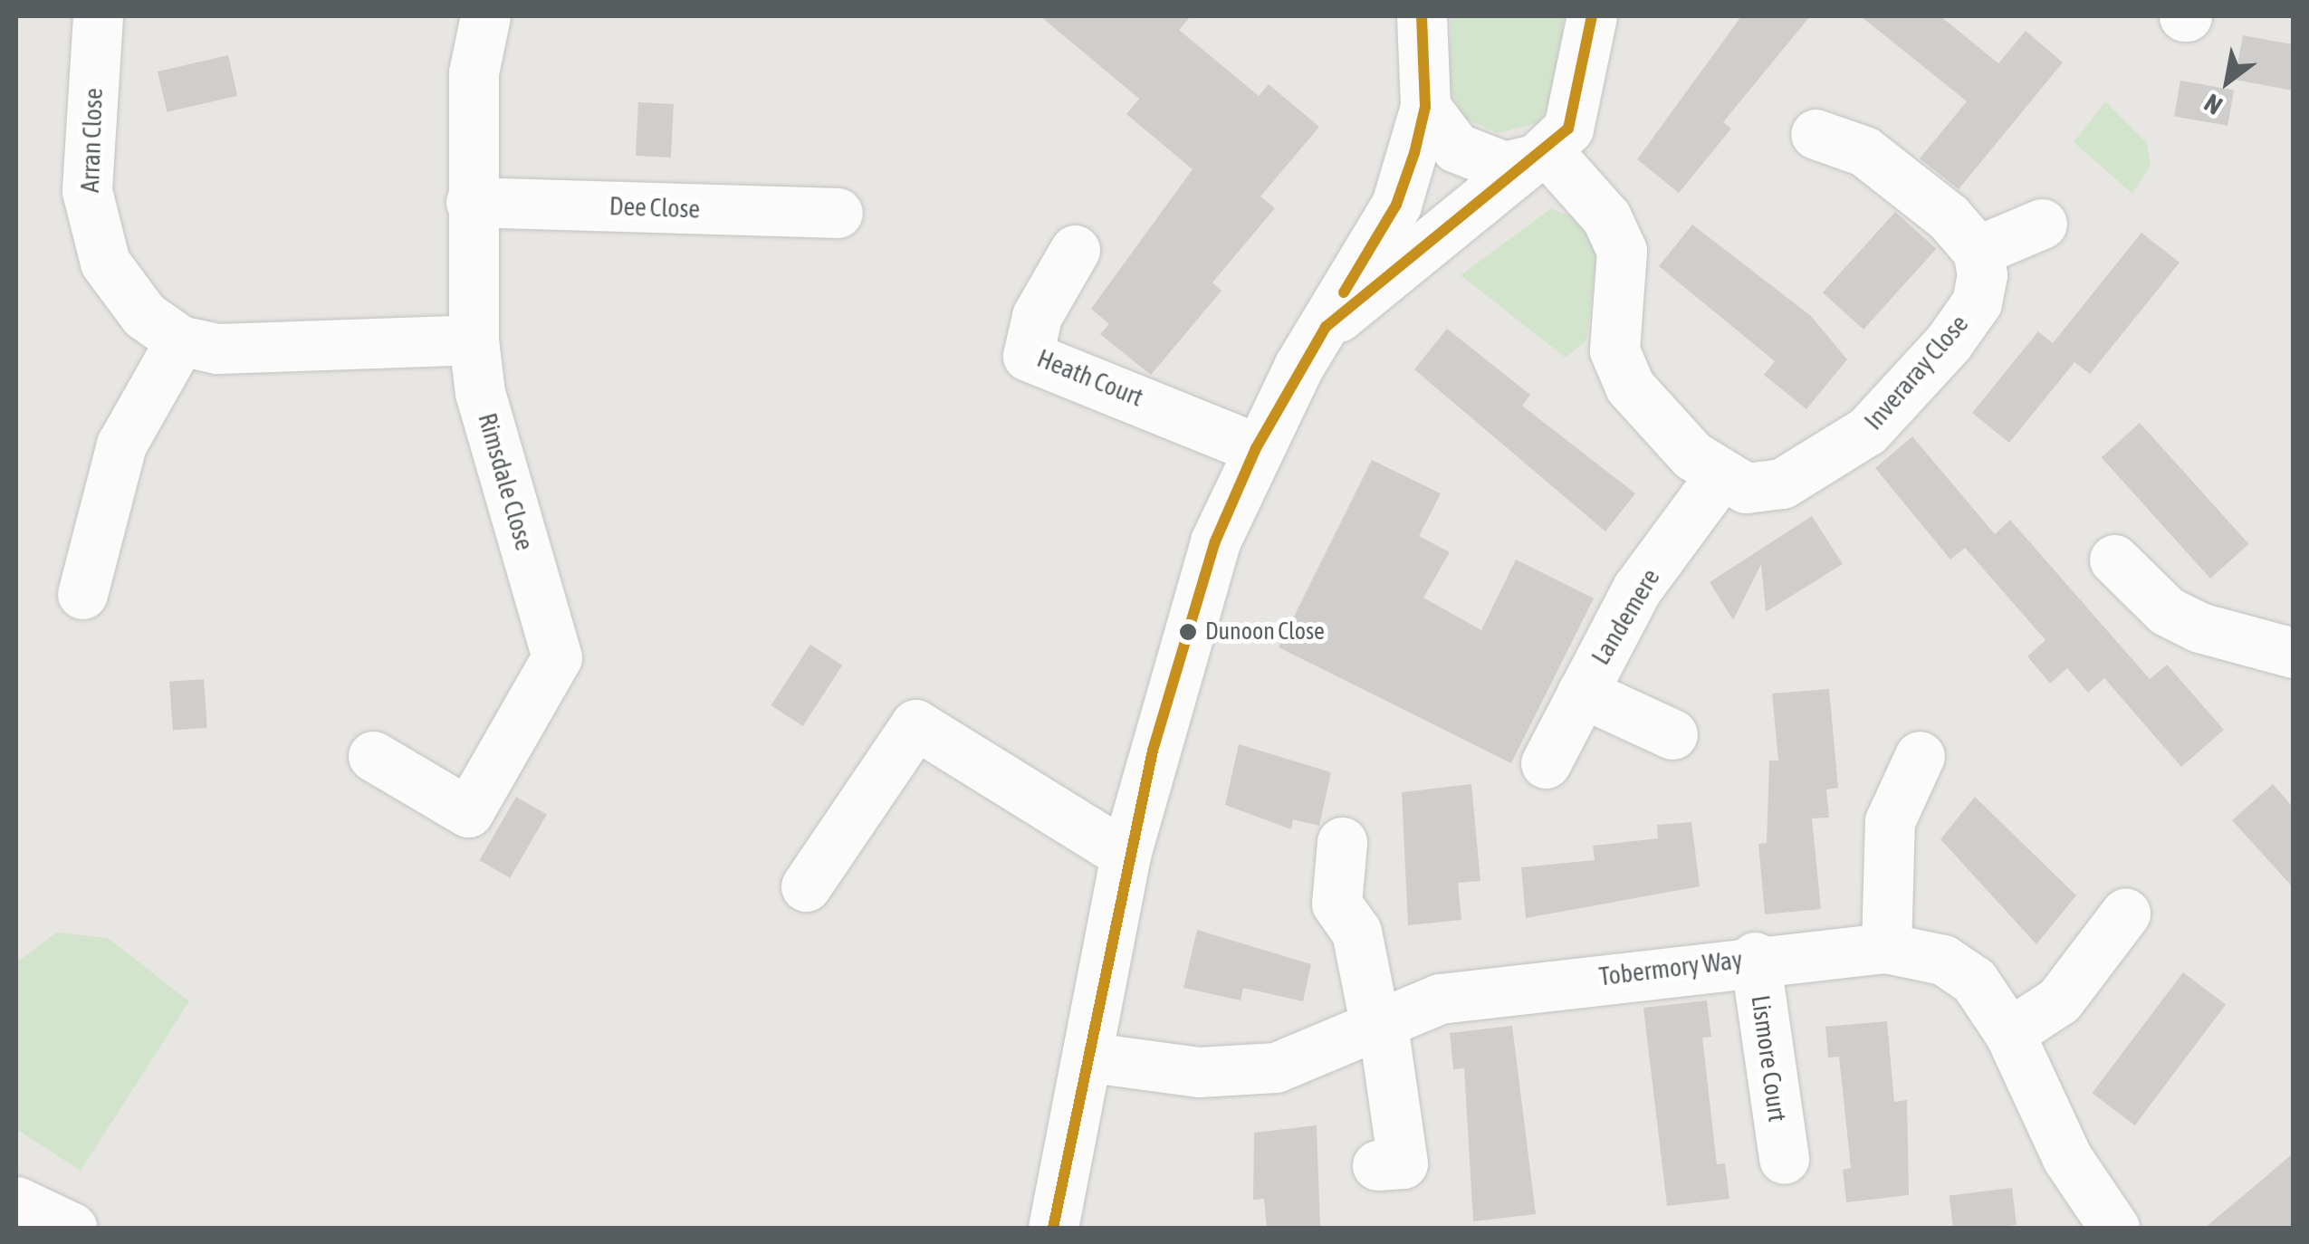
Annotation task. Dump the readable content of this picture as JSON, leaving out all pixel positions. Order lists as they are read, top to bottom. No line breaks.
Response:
{"streets":{"street":["Arran Close","Dee Close","Inveraray Close","Heath Court","Rimsdale Close","Landemere","Tobermory Way","Lismore Court"]},"crossings":[["Arran Close","Rimsdale Close"],["Dee Close","Rimsdale Close"],["Inveraray Close","Landemere"],["Tobermory Way","Lismore Court"]],"places":["Dunoon Close"],"north":"bottom left"}
